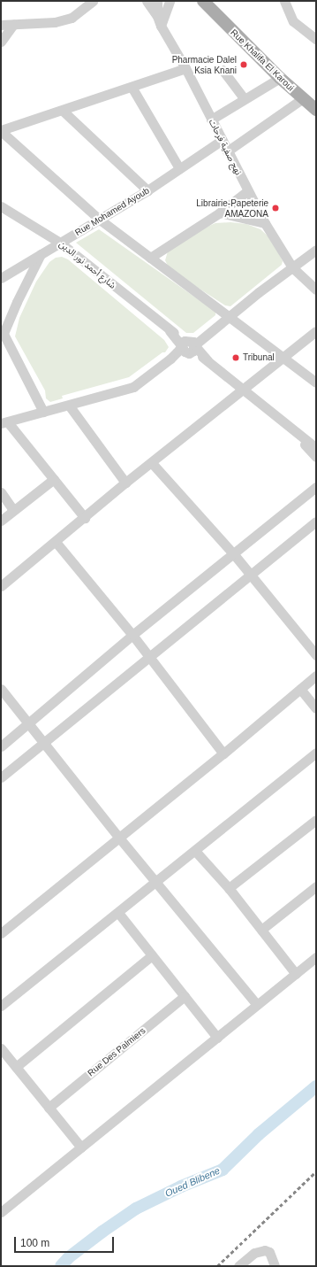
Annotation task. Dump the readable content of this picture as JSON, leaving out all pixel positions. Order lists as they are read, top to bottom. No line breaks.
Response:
{"streets":{"main road":["Rue Khalifa El Karoui"],"street":["نهج صفية فرحات","Rue Mohamed Ayoub","شارع أحمد نور الدين","Rue Des Palmiers"]},"crossings":[["نهج صفية فرحات","Rue Mohamed Ayoub"],["Rue Mohamed Ayoub","شارع أحمد نور الدين"]],"water":["Oued Blibene"],"places":["Pharmacie Dalel Ksia Knani","Librairie-Papeterie AMAZONA","Tribunal"],"scale_bar":"100 m"}
